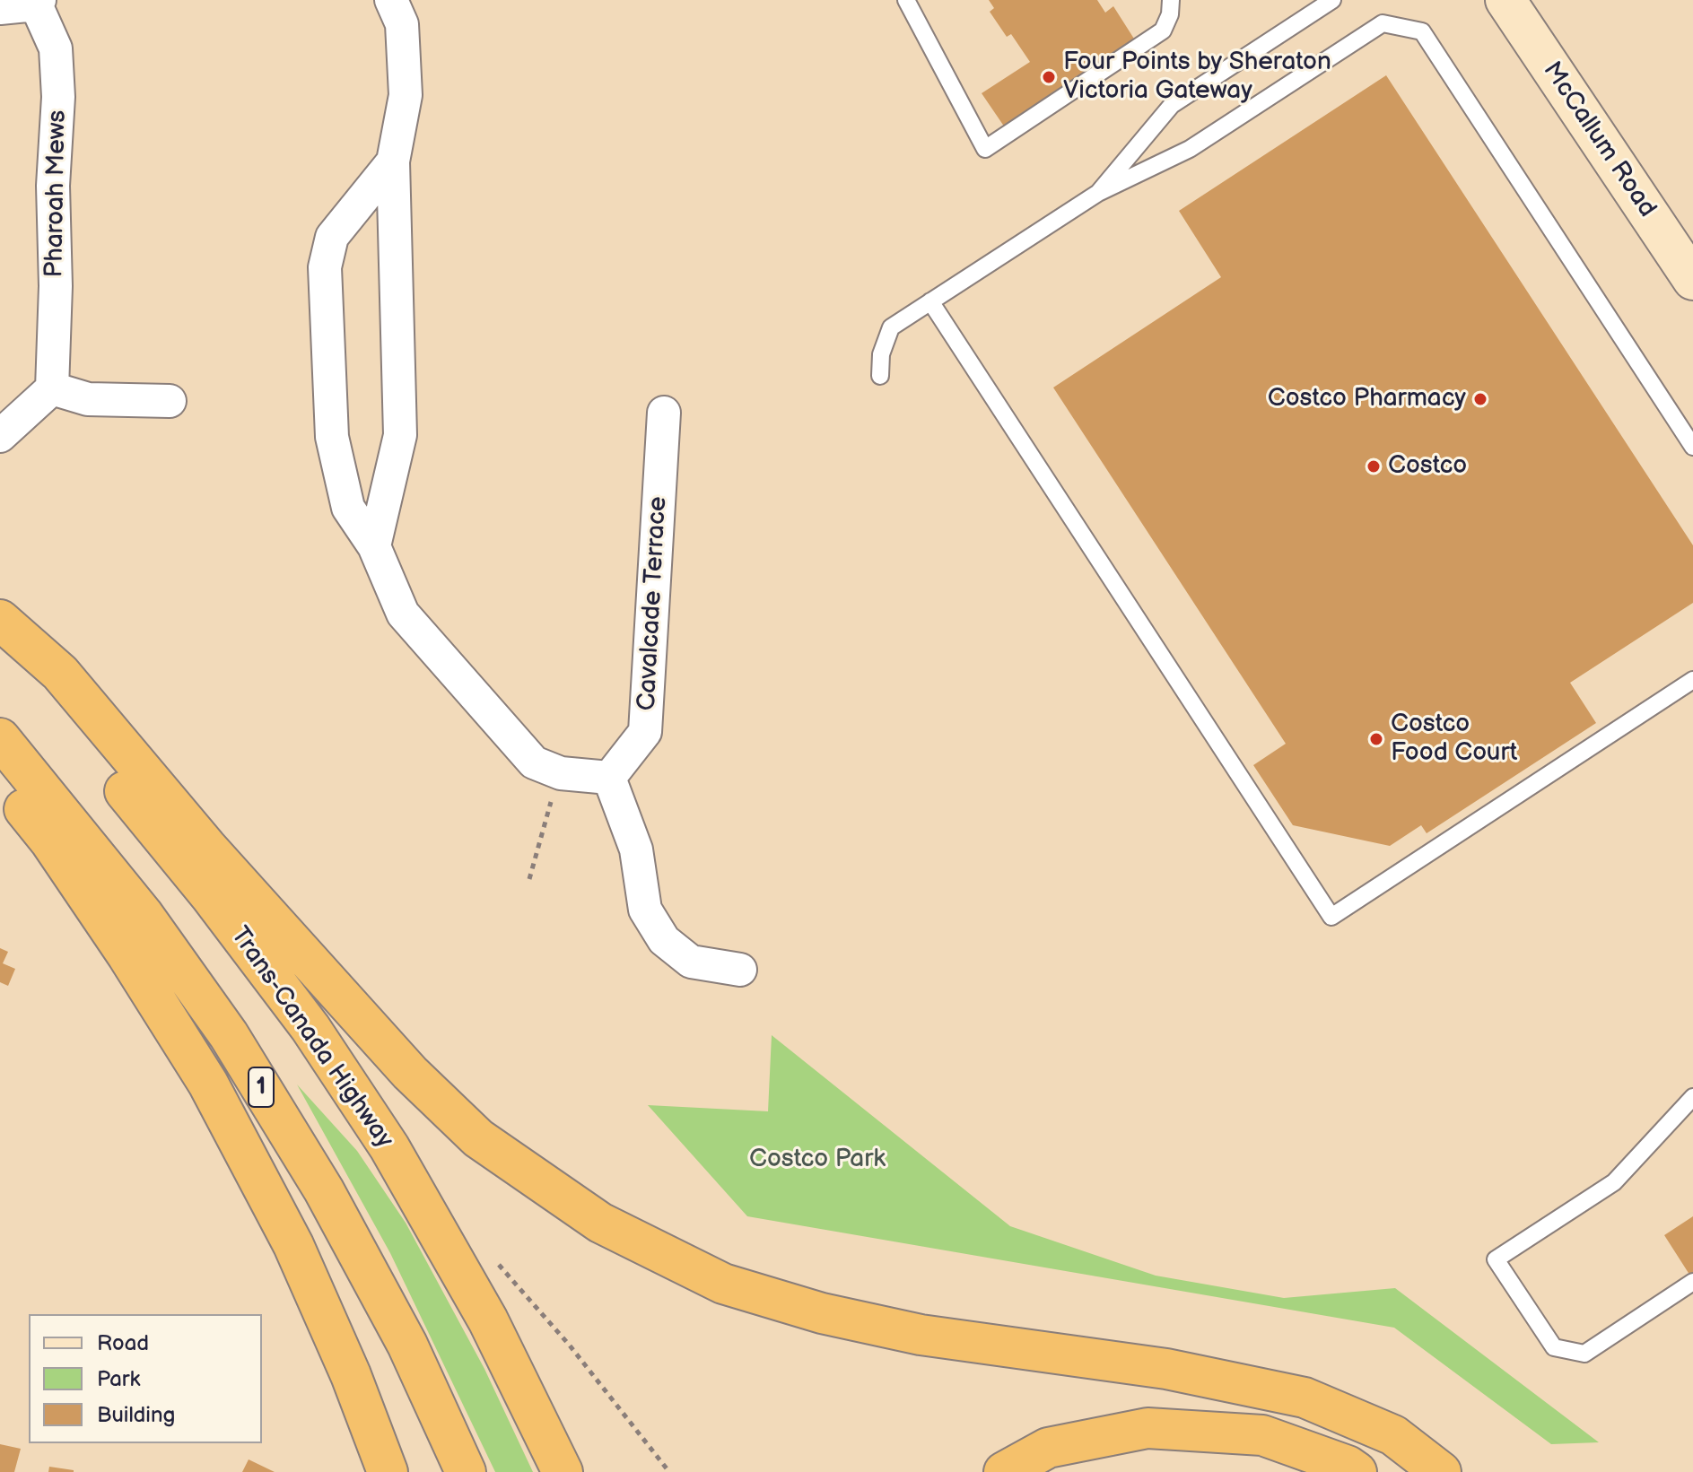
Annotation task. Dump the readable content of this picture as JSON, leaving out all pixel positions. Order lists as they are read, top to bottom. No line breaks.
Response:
{"streets":{"highway":["Trans-Canada Highway","1"],"street":["McCallum Road","Pharoah Mews","Cavalcade Terrace"]},"parks":["Costco Park"],"places":["Four Points by Sheraton Victoria Gateway","Costco Pharmacy","Costco","Costco Food Court"],"legend":["Road","Park","Building"]}
